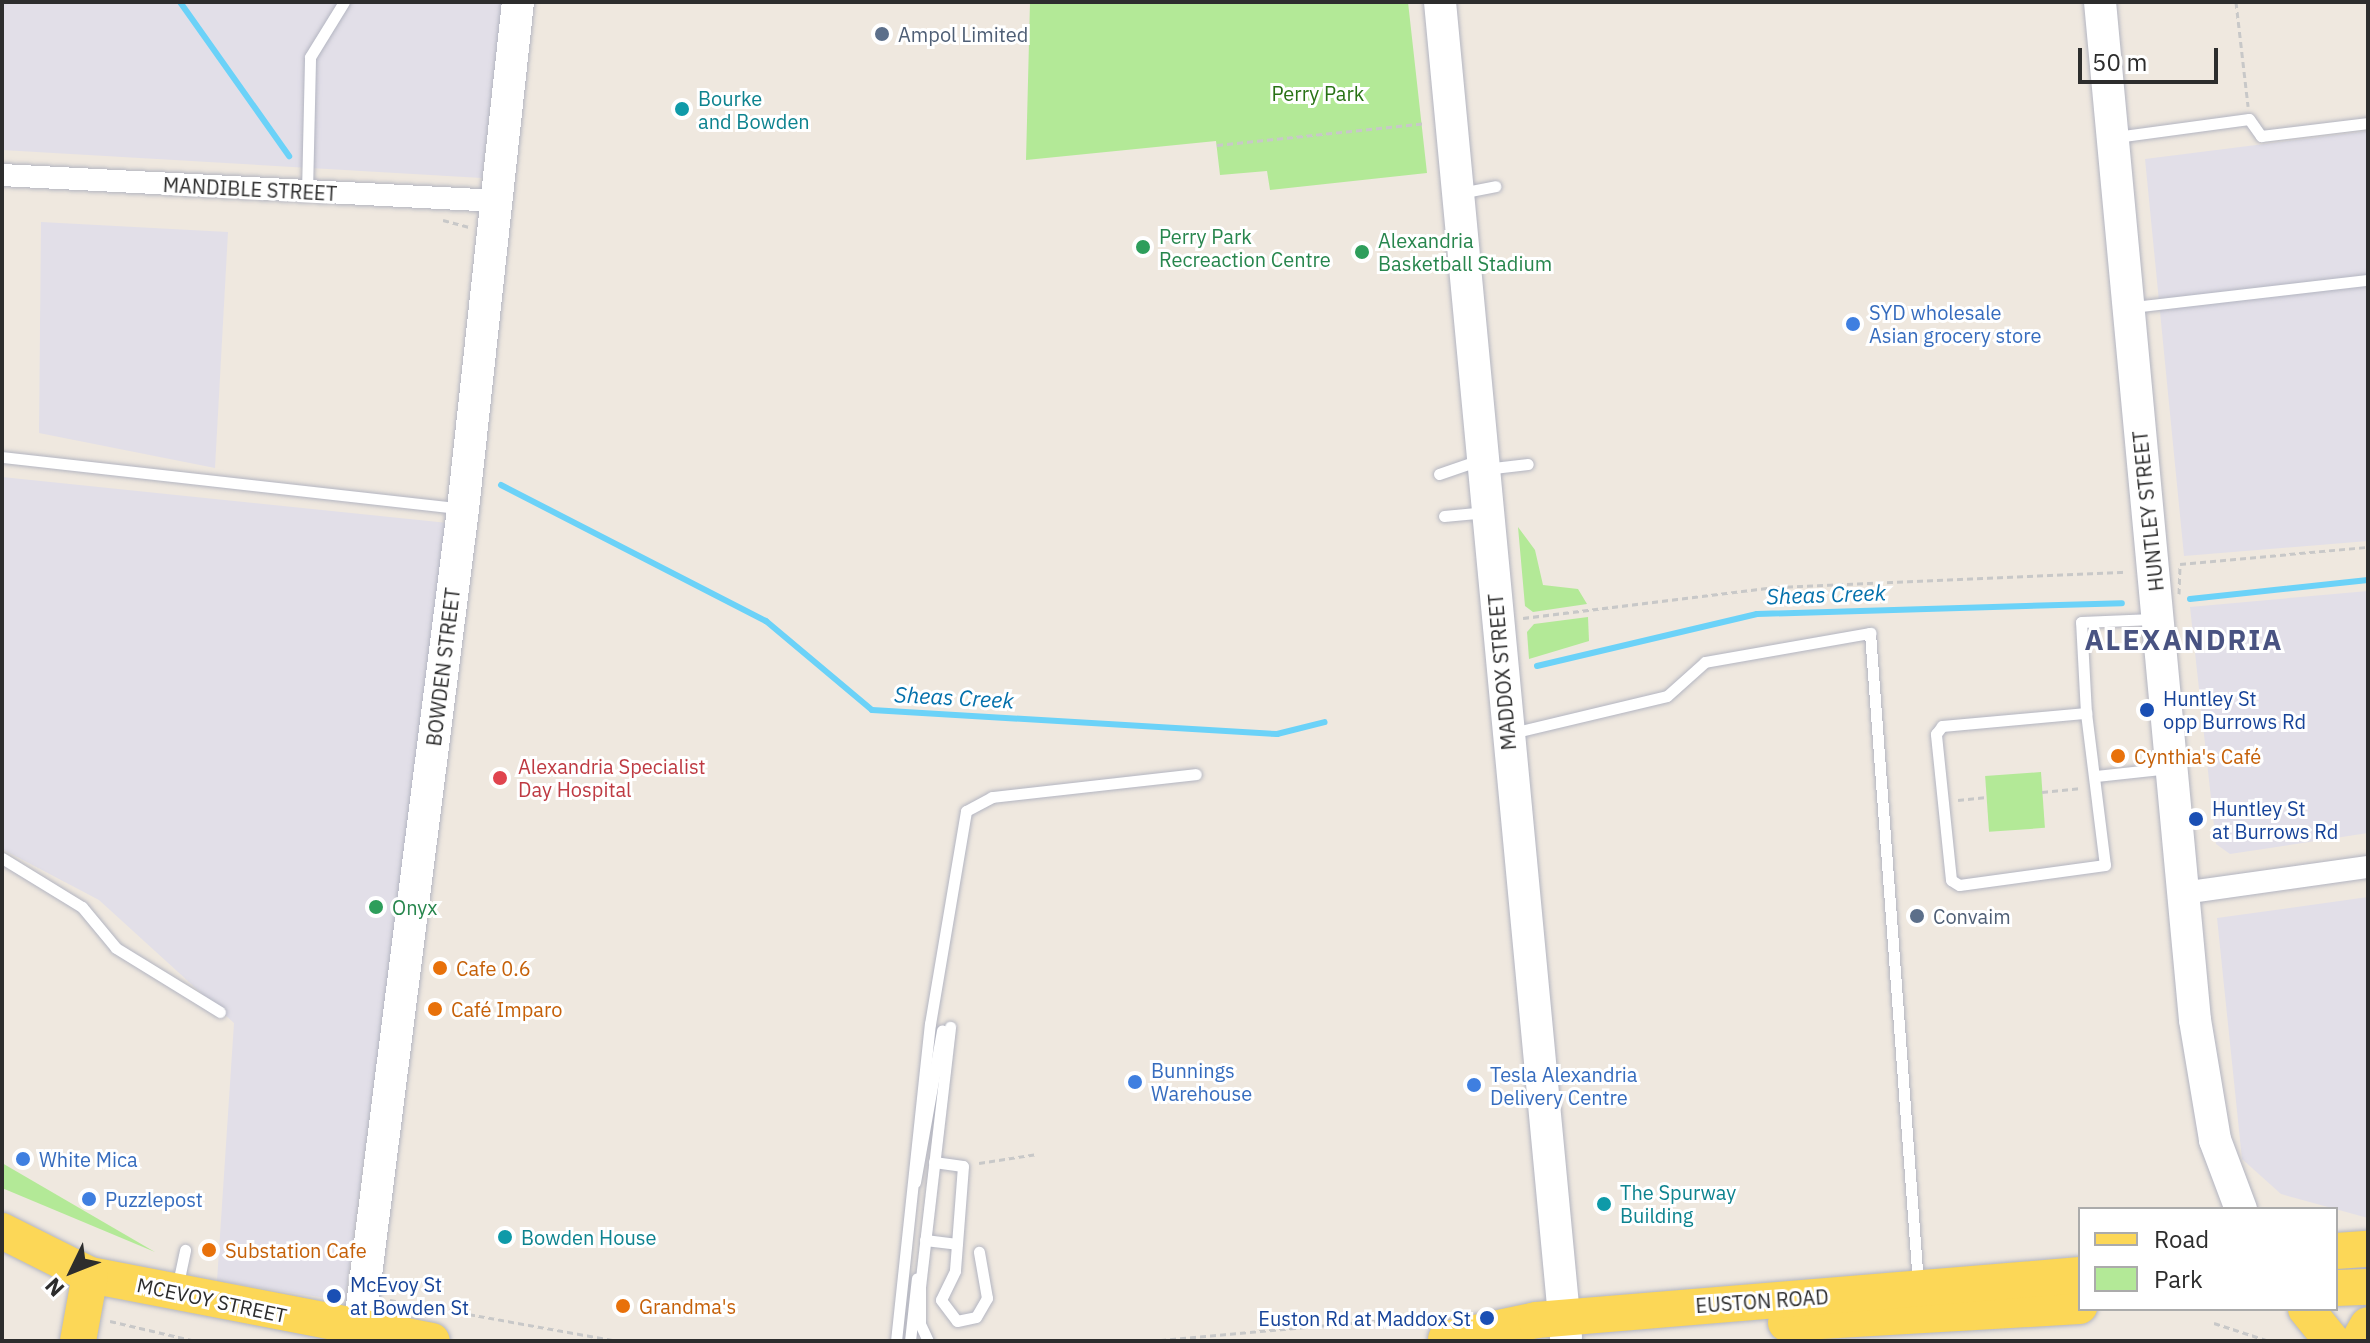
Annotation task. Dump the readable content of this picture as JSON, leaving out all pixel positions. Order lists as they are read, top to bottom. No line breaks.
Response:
{"streets":{"main road":["MCEVOY STREET","EUSTON ROAD"],"street":["MANDIBLE STREET","HUNTLEY STREET","BOWDEN STREET","MADDOX STREET"]},"crossings":[["MANDIBLE STREET","BOWDEN STREET"],["BOWDEN STREET","MCEVOY STREET"],["MADDOX STREET","EUSTON ROAD"]],"districts":["ALEXANDRIA"],"water":["Sheas Creek"],"parks":["Perry Park"],"places":["Ampol Limited","Bourke and Bowden","Perry Park Recreaction Centre","Alexandria Basketball Stadium","SYD wholesale Asian grocery store","Huntley St opp Burrows Rd","Cynthia's Café","Alexandria Specialist Day Hospital","Huntley St at Burrows Rd","Onyx","Convaim","Cafe 0.6","Café Imparo","Bunnings Warehouse","Tesla Alexandria Delivery Centre","White Mica","Puzzlepost","The Spurway Building","Bowden House","Substation Cafe","McEvoy St at Bowden St","Grandma's","Euston Rd at Maddox St"],"legend":["Road","Park"],"scale_bar":"50 m","north":"bottom left"}
